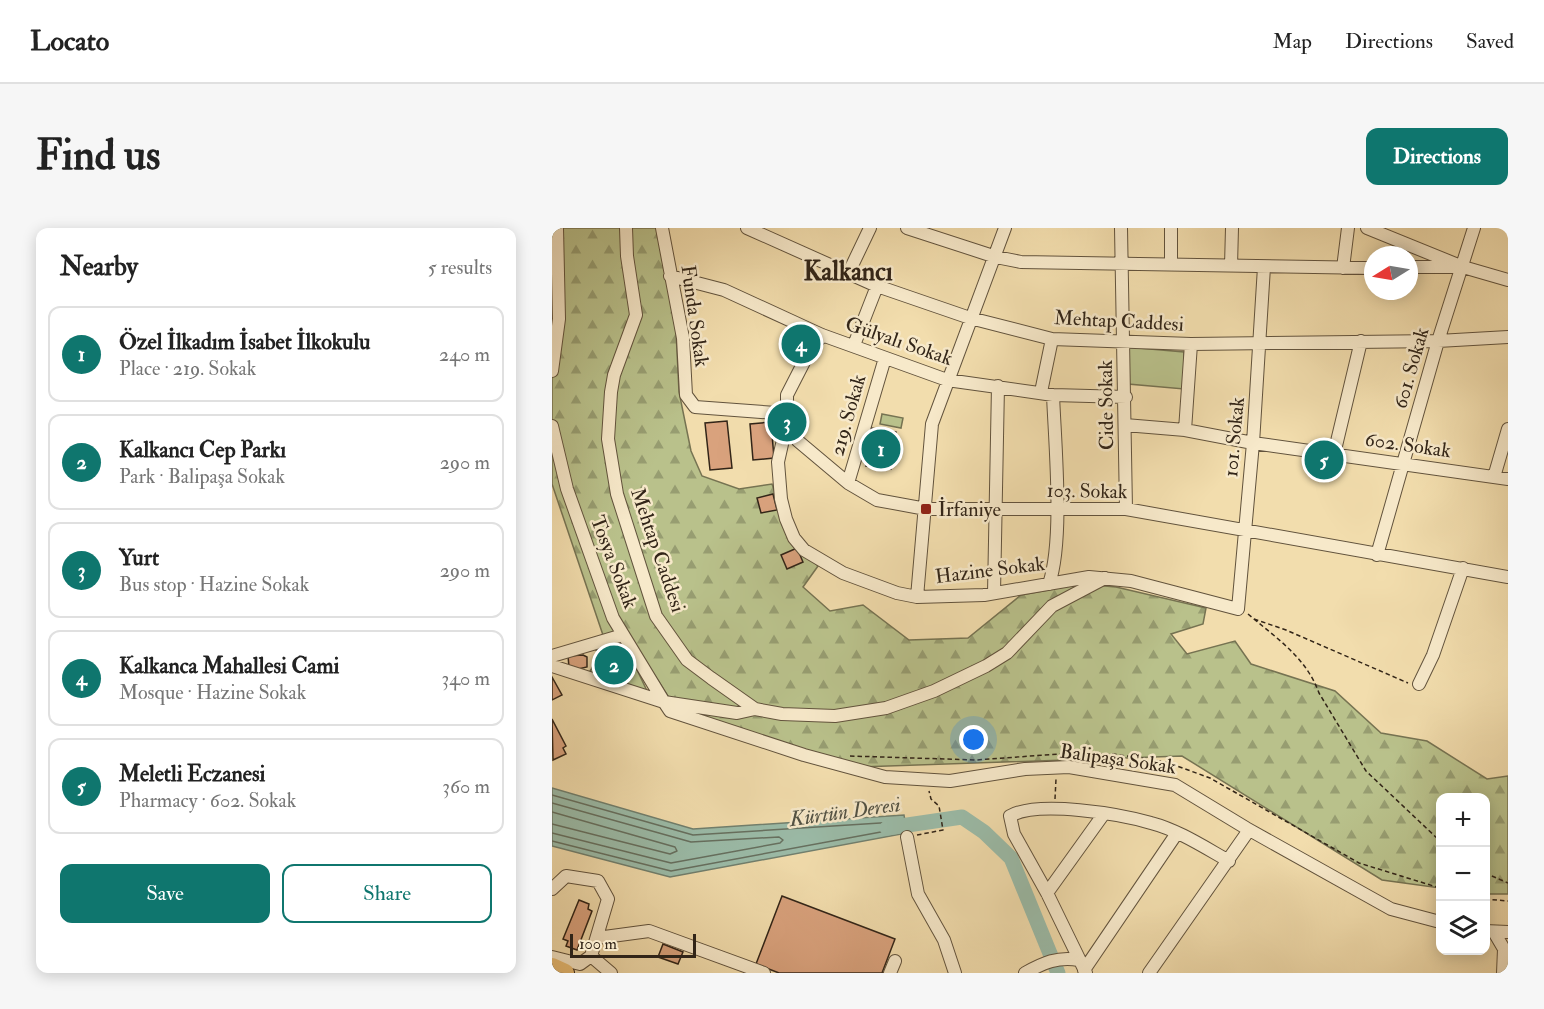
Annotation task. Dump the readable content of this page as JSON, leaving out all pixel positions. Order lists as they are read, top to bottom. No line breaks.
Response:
{"streets":{"street":["Funda Sokak","Mehtap Caddesi","Gülyalı Sokak","601. Sokak","Cide Sokak","219. Sokak","101. Sokak","602. Sokak","103. Sokak","Tosya Sokak","Hazine Sokak","Balipaşa Sokak"]},"crossings":[["Funda Sokak","Gülyalı Sokak"],["Funda Sokak","103. Sokak"],["Funda Sokak","Hazine Sokak"],["Mehtap Caddesi","601. Sokak"],["Mehtap Caddesi","Cide Sokak"],["Mehtap Caddesi","101. Sokak"],["Mehtap Caddesi","Hazine Sokak"],["Mehtap Caddesi","Balipaşa Sokak"],["Gülyalı Sokak","Cide Sokak"],["Gülyalı Sokak","219. Sokak"],["Gülyalı Sokak","Hazine Sokak"],["601. Sokak","602. Sokak"],["601. Sokak","103. Sokak"],["Cide Sokak","602. Sokak"],["Cide Sokak","103. Sokak"],["219. Sokak","103. Sokak"],["101. Sokak","602. Sokak"],["101. Sokak","103. Sokak"],["101. Sokak","Hazine Sokak"],["103. Sokak","Hazine Sokak"],["Tosya Sokak","Balipaşa Sokak"]],"districts":["Kalkancı"],"water":["Kürtün Deresi"],"places":{"transit":["İrfaniye"]},"scale_bar":"100 m","north":"left","page":{"header":"Locato","nav":["Map","Directions","Saved"],"buttons":["Directions",["Save","Share"]],"title":"Find us","heading":["Nearby","5 results"],"list":[{"mark":"1","name":"Özel İlkadım İsabet İlkokulu","note":"Place · 219. Sokak","value":"240 m"},{"mark":"2","name":"Kalkancı Cep Parkı","note":"Park · Balipaşa Sokak","value":"290 m"},{"mark":"3","name":"Yurt","note":"Bus stop · Hazine Sokak","value":"290 m"},{"mark":"4","name":"Kalkanca Mahallesi Cami","note":"Mosque · Hazine Sokak","value":"340 m"},{"mark":"5","name":"Meletli Eczanesi","note":"Pharmacy · 602. Sokak","value":"360 m"}],"pins":["4","3","1","5","2"],"map_buttons":["+","−"],"scale":"100 m"}}
